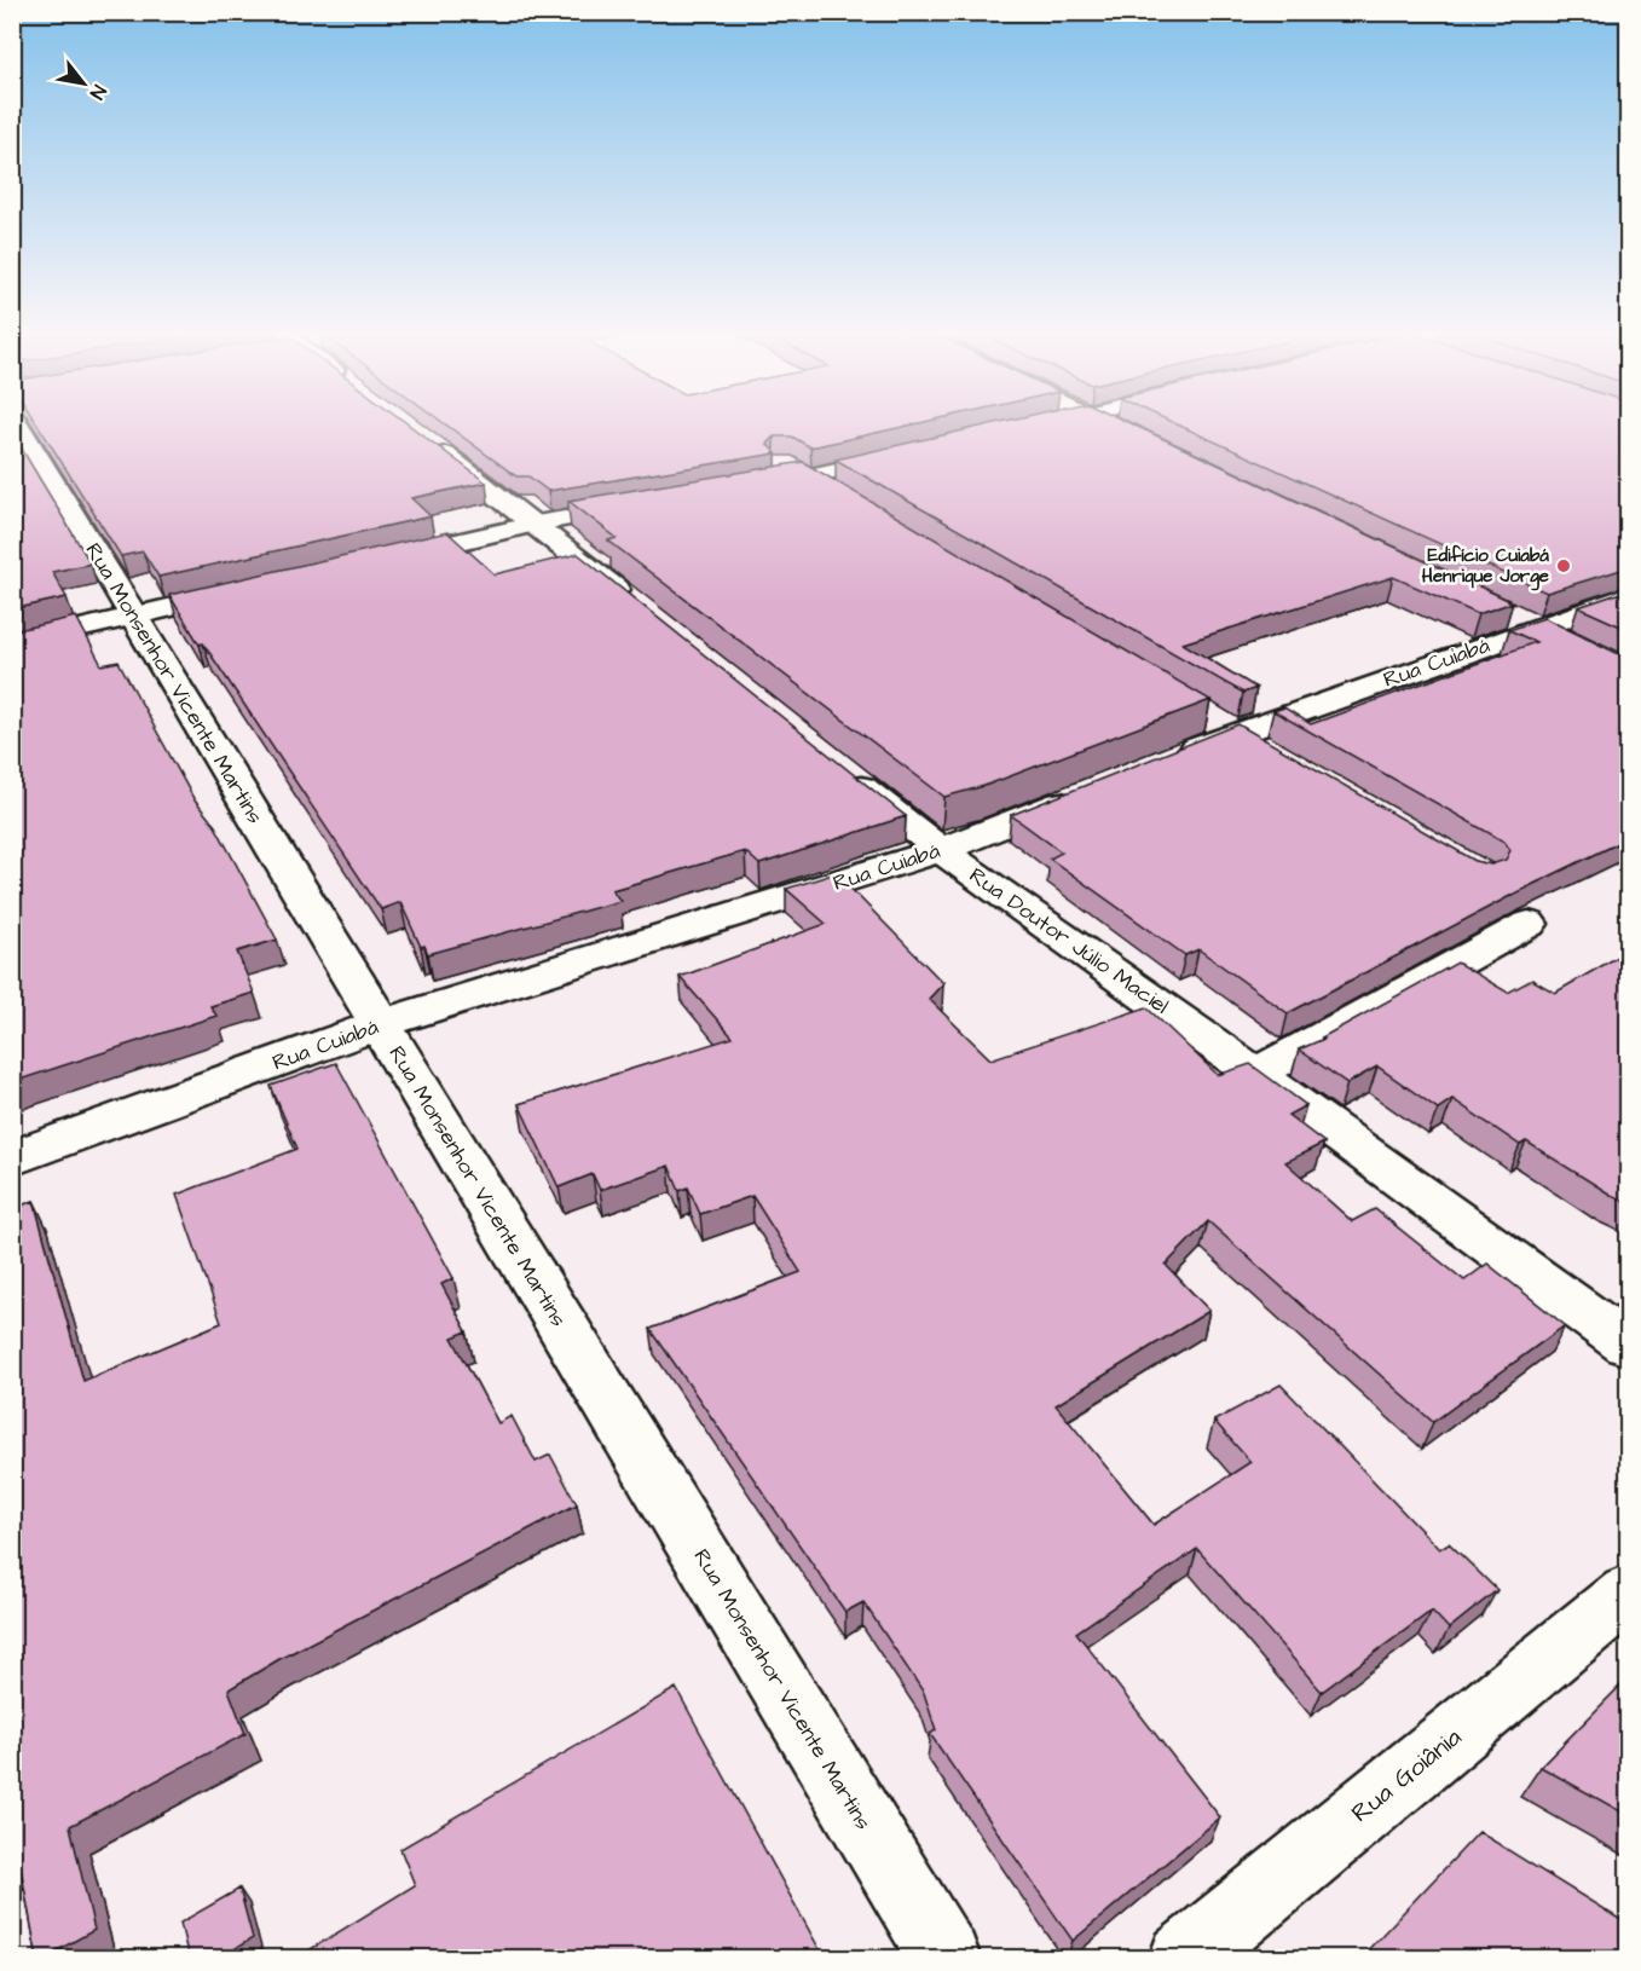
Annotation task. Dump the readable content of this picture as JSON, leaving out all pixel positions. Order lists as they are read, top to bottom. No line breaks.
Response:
{"streets":{"street":["Rua Cuiabá","Rua Monsenhor Vicente Martins","Rua Doutor Júlio Maciel","Rua Goiânia"]},"crossings":[["Rua Cuiabá","Rua Monsenhor Vicente Martins"],["Rua Cuiabá","Rua Doutor Júlio Maciel"]],"places":["Edifício Cuiabá Henrique Jorge"],"north":"bottom right"}
